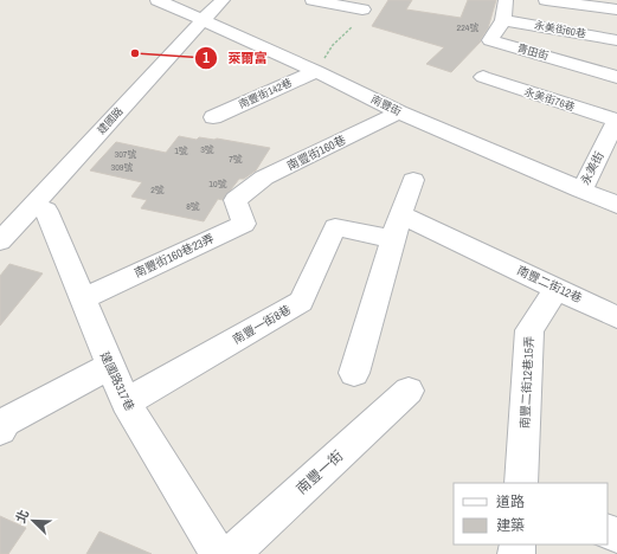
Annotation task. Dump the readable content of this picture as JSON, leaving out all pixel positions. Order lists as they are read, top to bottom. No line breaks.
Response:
{"streets":{"street":["永美街60巷","青田街","南豐街142巷","永美街76巷","南豐街","建國路","南豐街160巷","永美街","南豐街160巷23弄","南豐二街12巷","南豐一街8巷","建國路317巷","南豐二街12巷15弄","南豐一街"]},"crossings":[["永美街60巷","青田街"],["南豐街142巷","南豐街"],["永美街76巷","永美街"],["南豐街","建國路"],["南豐街","南豐街160巷"],["南豐街","永美街"],["建國路","建國路317巷"],["南豐街160巷","南豐街160巷23弄"],["南豐街160巷23弄","建國路317巷"],["南豐二街12巷","南豐一街8巷"],["南豐二街12巷","南豐二街12巷15弄"],["南豐一街8巷","建國路317巷"]],"places":["萊爾富"],"house_numbers":["224號","3號","1號","307號","7號","309號","10號","2號","8號"],"legend":["道路","建築"],"north":"top left"}
